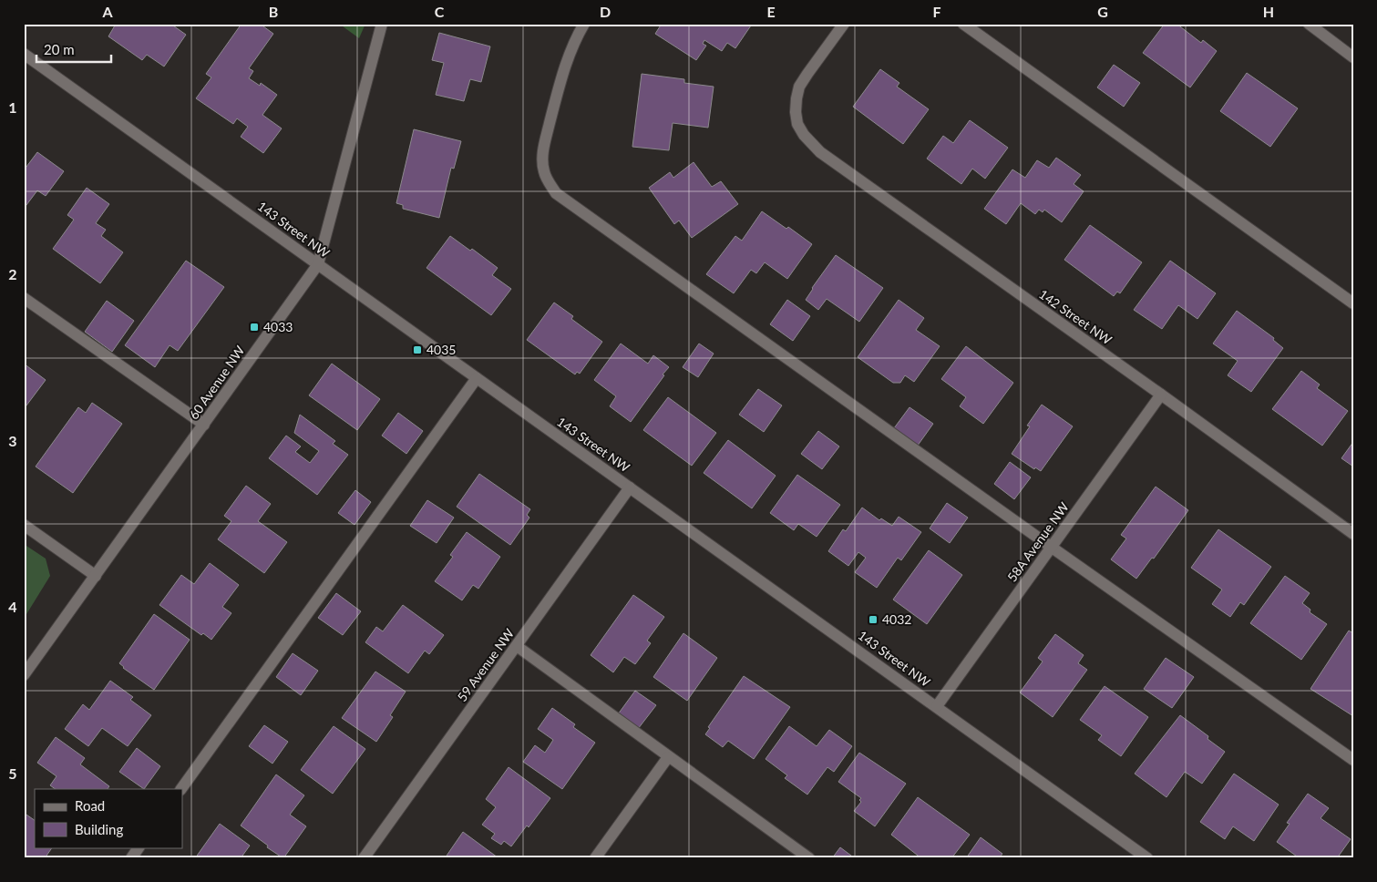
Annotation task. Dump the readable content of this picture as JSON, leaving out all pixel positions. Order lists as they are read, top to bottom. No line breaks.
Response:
{"streets":{"street":["143 Street NW","142 Street NW","60 Avenue NW","58A Avenue NW","59 Avenue NW"]},"crossings":[["143 Street NW","60 Avenue NW"],["143 Street NW","58A Avenue NW"],["143 Street NW","59 Avenue NW"],["142 Street NW","58A Avenue NW"]],"places":{"transit":["4033","4035","4032"]},"legend":["Road","Building"],"scale_bar":"20 m","grid":{"columns":["A","B","C","D","E","F","G","H"],"rows":["1","2","3","4","5"]}}
